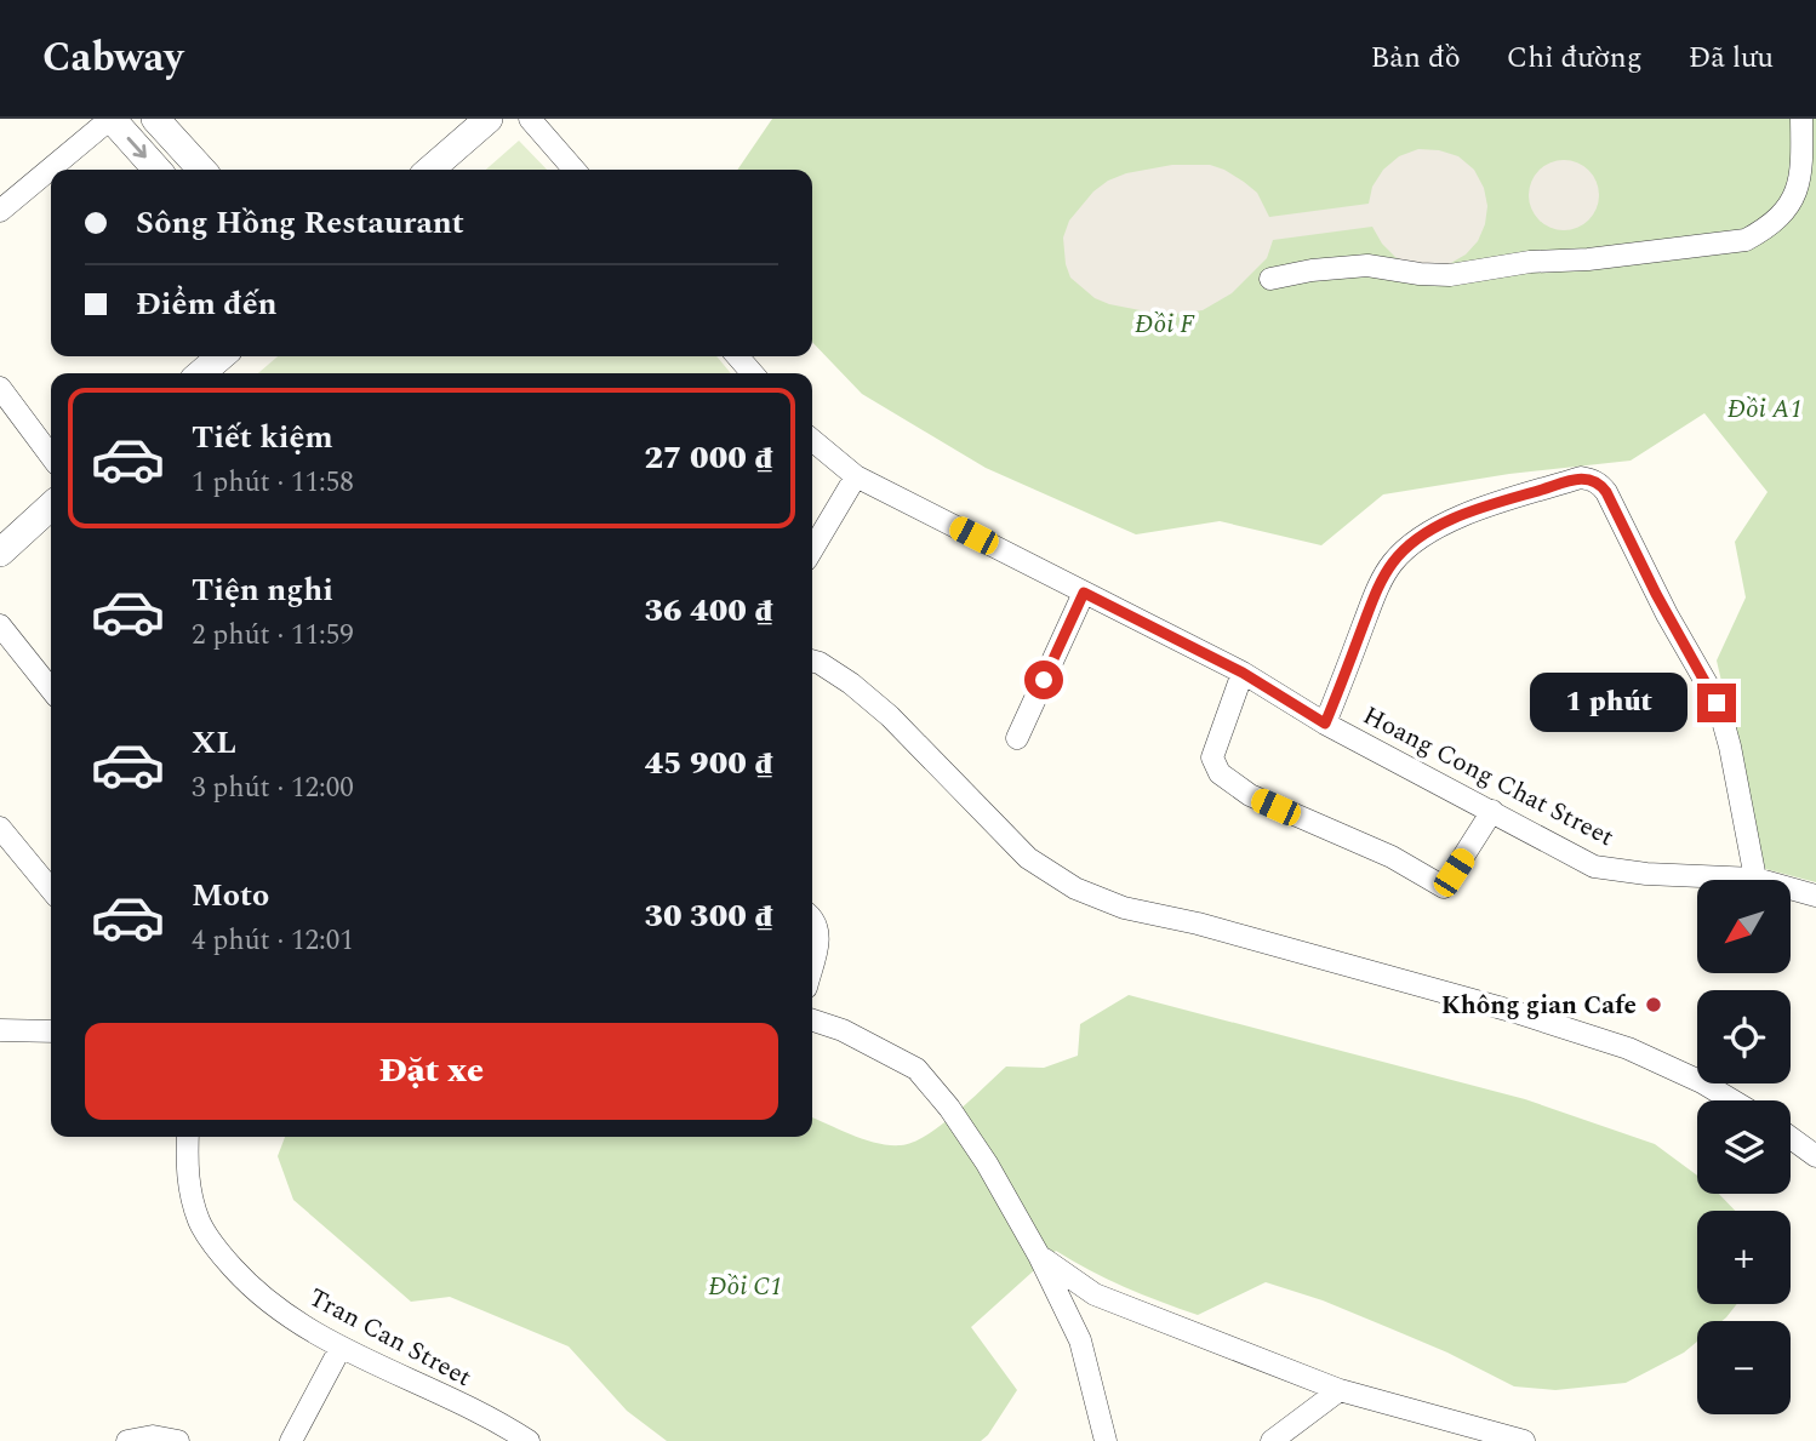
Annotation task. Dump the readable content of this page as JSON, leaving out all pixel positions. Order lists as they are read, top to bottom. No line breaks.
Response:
{"streets":{"street":["Hoang Cong Chat Street","Tran Can Street"]},"parks":["Đồi F","Đồi A1","Đồi C1"],"places":["Không gian Cafe"],"north":"bottom left","page":{"header":"Cabway","nav":["Bản đồ","Chỉ đường","Đã lưu"],"banner":["Sông Hồng Restaurant","Điểm đến"],"list":[{"name":"Tiết kiệm","note":"1 phút · 11:58","value":"27 000 ₫"},{"name":"Tiện nghi","note":"2 phút · 11:59","value":"36 400 ₫"},{"name":"XL","note":"3 phút · 12:00","value":"45 900 ₫"},{"name":"Moto","note":"4 phút · 12:01","value":"30 300 ₫"}],"bubble":"1 phút","map_buttons":["+","−"],"buttons":"Đặt xe"}}
